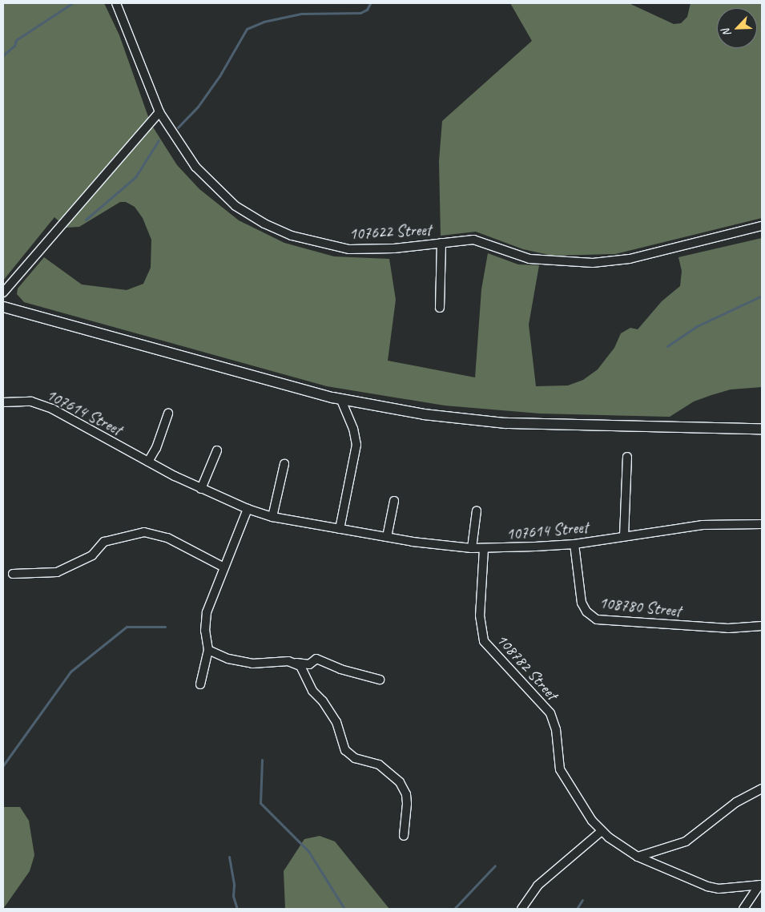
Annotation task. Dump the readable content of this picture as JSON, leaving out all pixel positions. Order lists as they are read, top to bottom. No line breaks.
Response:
{"streets":{"street":["107622 Street","107614 Street","108780 Street","108782 Street"]},"crossings":[["107614 Street","108780 Street"],["107614 Street","108782 Street"]],"north":"bottom left"}
